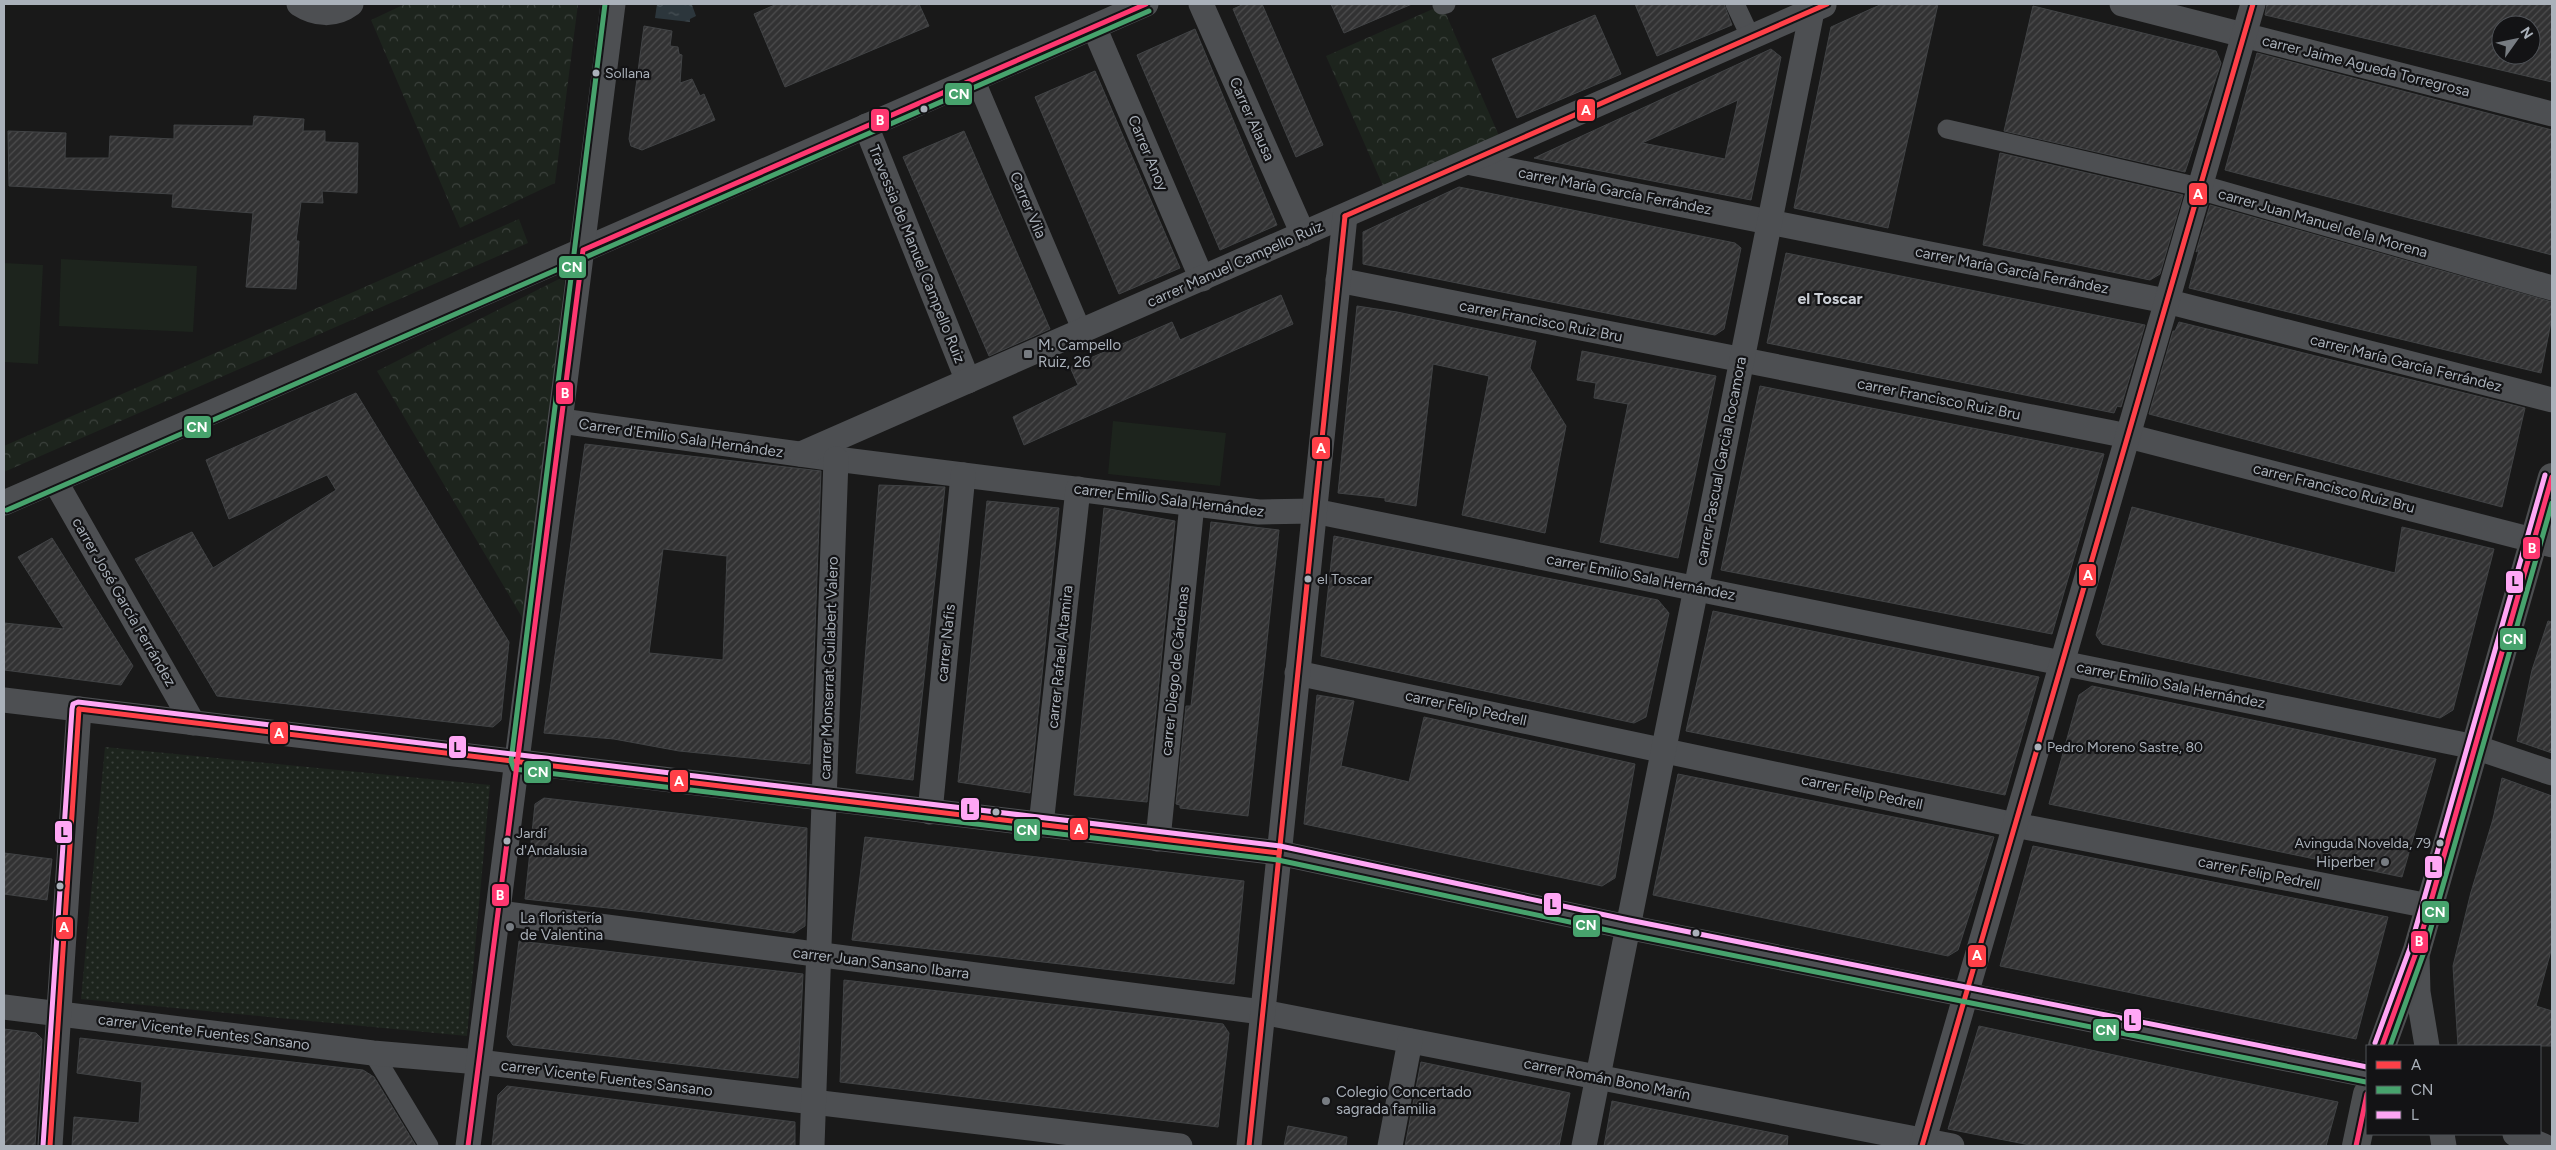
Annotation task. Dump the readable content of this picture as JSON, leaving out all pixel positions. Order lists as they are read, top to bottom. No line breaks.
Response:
{"streets":{"street":["carrer Jaime Agueda Torregrosa","Carrer Alausa","Carrer Anoy","carrer María García Ferrández","Carrer Vila","carrer Juan Manuel de la Morena","Travessia de Manuel Campello Ruiz","carrer Manuel Campello Ruiz","carrer Francisco Ruiz Bru","Carrer d'Emilio Sala Hernández","carrer Pascual Garcia Rocamora","carrer Emilio Sala Hernández","carrer José García Ferrández","carrer Nafis","carrer Rafael Altamira","carrer Monserrat Guilabert Valero","carrer Diego de Cárdenas","carrer Felip Pedrell","carrer Juan Sansano Ibarra","carrer Vicente Fuentes Sansano","carrer Román Bono Marín"]},"crossings":[["Carrer Alausa","carrer Manuel Campello Ruiz"],["Carrer Anoy","carrer Manuel Campello Ruiz"],["carrer María García Ferrández","carrer Manuel Campello Ruiz"],["carrer María García Ferrández","carrer Pascual Garcia Rocamora"],["Carrer Vila","carrer Manuel Campello Ruiz"],["Travessia de Manuel Campello Ruiz","carrer Manuel Campello Ruiz"],["carrer Manuel Campello Ruiz","Carrer d'Emilio Sala Hernández"],["carrer Manuel Campello Ruiz","carrer Pascual Garcia Rocamora"],["carrer Manuel Campello Ruiz","carrer Emilio Sala Hernández"],["carrer Francisco Ruiz Bru","carrer Pascual Garcia Rocamora"],["Carrer d'Emilio Sala Hernández","carrer Emilio Sala Hernández"],["carrer Pascual Garcia Rocamora","carrer Emilio Sala Hernández"],["carrer Pascual Garcia Rocamora","carrer Felip Pedrell"],["carrer Pascual Garcia Rocamora","carrer Román Bono Marín"],["carrer Emilio Sala Hernández","carrer Nafis"],["carrer Emilio Sala Hernández","carrer Rafael Altamira"],["carrer Emilio Sala Hernández","carrer Monserrat Guilabert Valero"],["carrer Emilio Sala Hernández","carrer Diego de Cárdenas"],["carrer Monserrat Guilabert Valero","carrer Juan Sansano Ibarra"],["carrer Monserrat Guilabert Valero","carrer Vicente Fuentes Sansano"],["carrer Juan Sansano Ibarra","carrer Román Bono Marín"]],"districts":["el Toscar"],"places":{"other":["Sollana","el Toscar","Pedro Moreno Sastre, 80","Jardí d'Andalusia","Avinguda Novelda, 79","Hiperber","La floristería de Valentina","Colegio Concertado sagrada familia"],"transit":["M. Campello Ruiz, 26"]},"lines":["transit line A","transit line CN","transit line B","transit line L"],"legend":["A","CN","L"],"north":"top right"}
